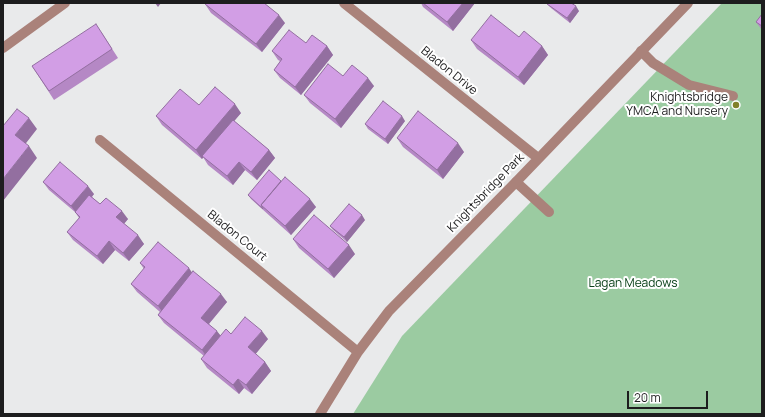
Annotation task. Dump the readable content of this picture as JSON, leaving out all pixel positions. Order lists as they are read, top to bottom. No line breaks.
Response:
{"streets":{"street":["Bladon Drive","Knightsbridge Park","Bladon Court"]},"crossings":[["Bladon Drive","Knightsbridge Park"],["Knightsbridge Park","Bladon Court"]],"parks":["Lagan Meadows"],"places":["Knightsbridge YMCA and Nursery"],"scale_bar":"20 m"}
